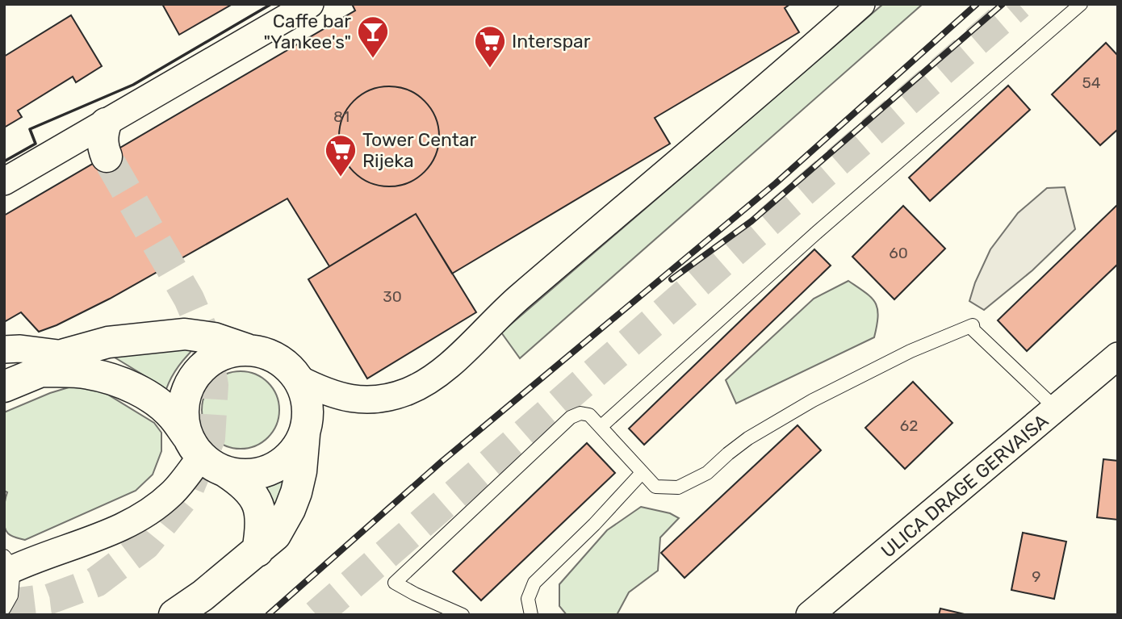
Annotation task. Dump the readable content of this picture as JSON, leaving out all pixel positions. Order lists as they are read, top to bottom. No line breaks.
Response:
{"streets":{"street":["ULICA DRAGE GERVAISA"]},"places":{"bar":["Caffe bar \"Yankee's\""],"supermarket":["Interspar","Tower Centar Rijeka"]},"house_numbers":["54","81","60","30","62","9"]}
